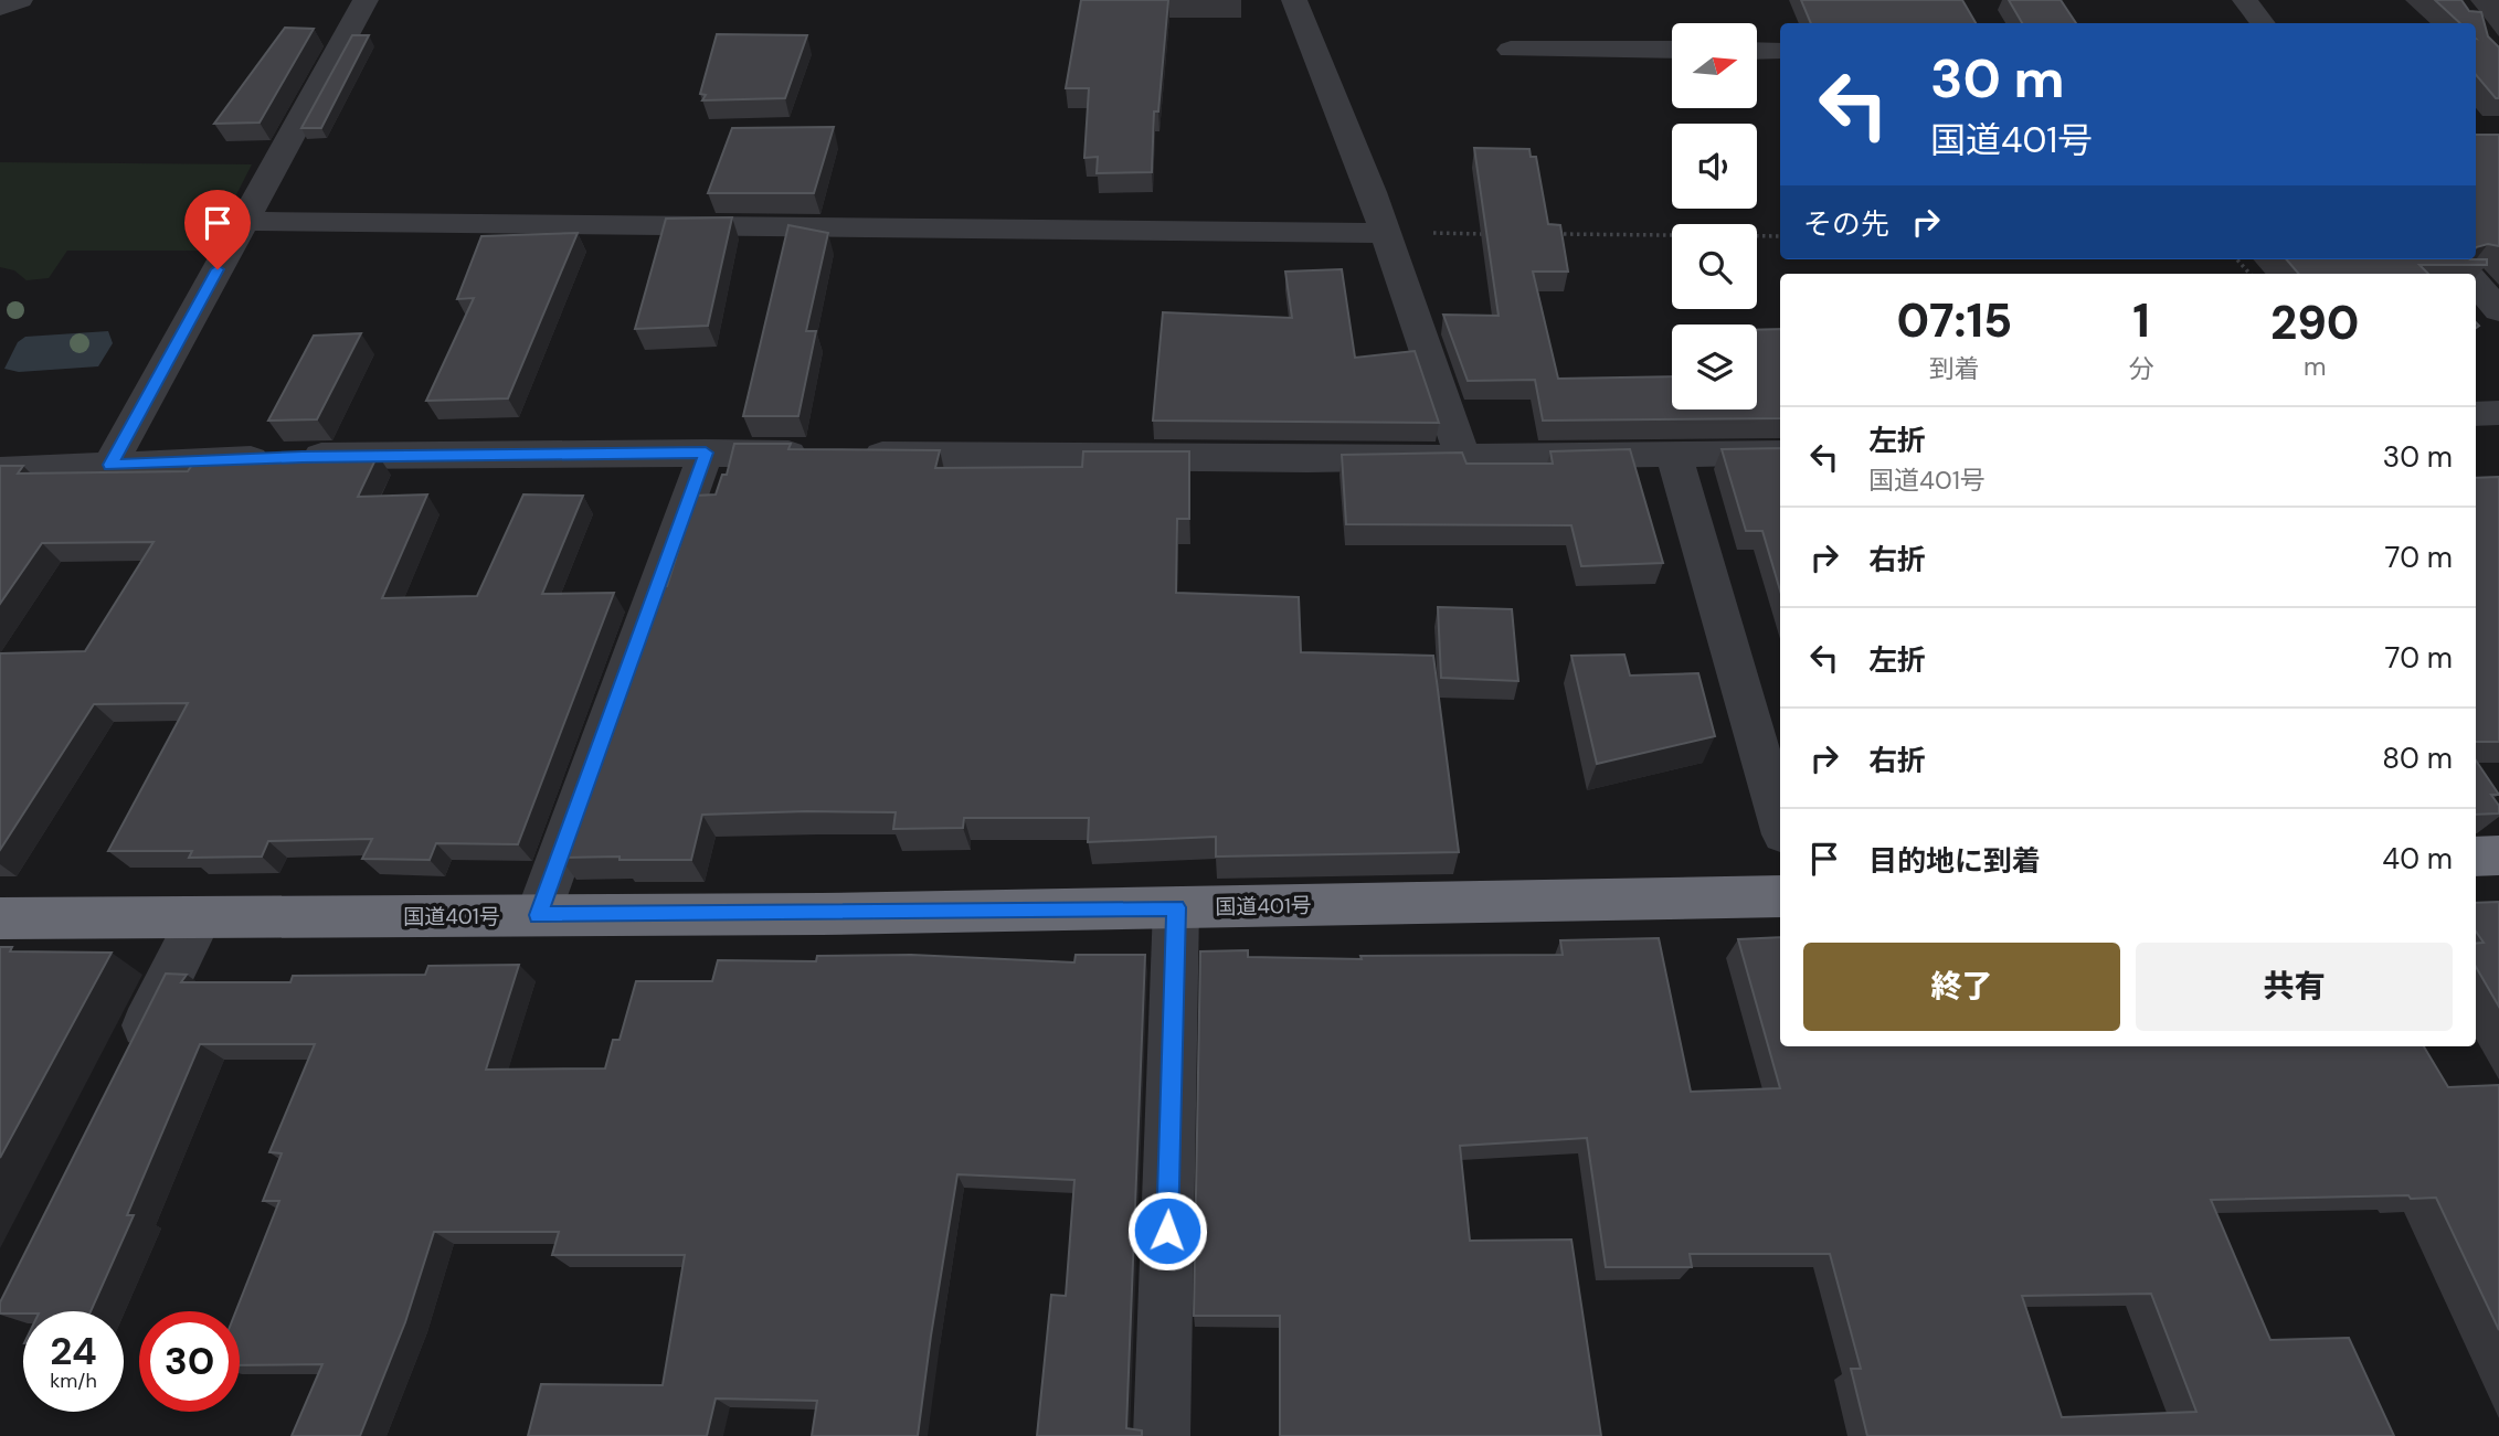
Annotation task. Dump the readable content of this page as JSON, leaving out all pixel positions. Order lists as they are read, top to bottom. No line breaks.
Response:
{"streets":{"highway":["国道401号"]},"north":"right","page":{"turn":["30 m","国道401号"],"then":"その先","eta":["07:15","到着","1","分","290","m"],"list":[{"name":"左折","note":"国道401号","value":"30 m"},{"name":"右折","value":"70 m"},{"name":"左折","value":"70 m"},{"name":"右折","value":"80 m"},{"name":"目的地に到着","value":"40 m"}],"buttons":["終了","共有"],"speed":"24 km/h","limit":"30"}}
